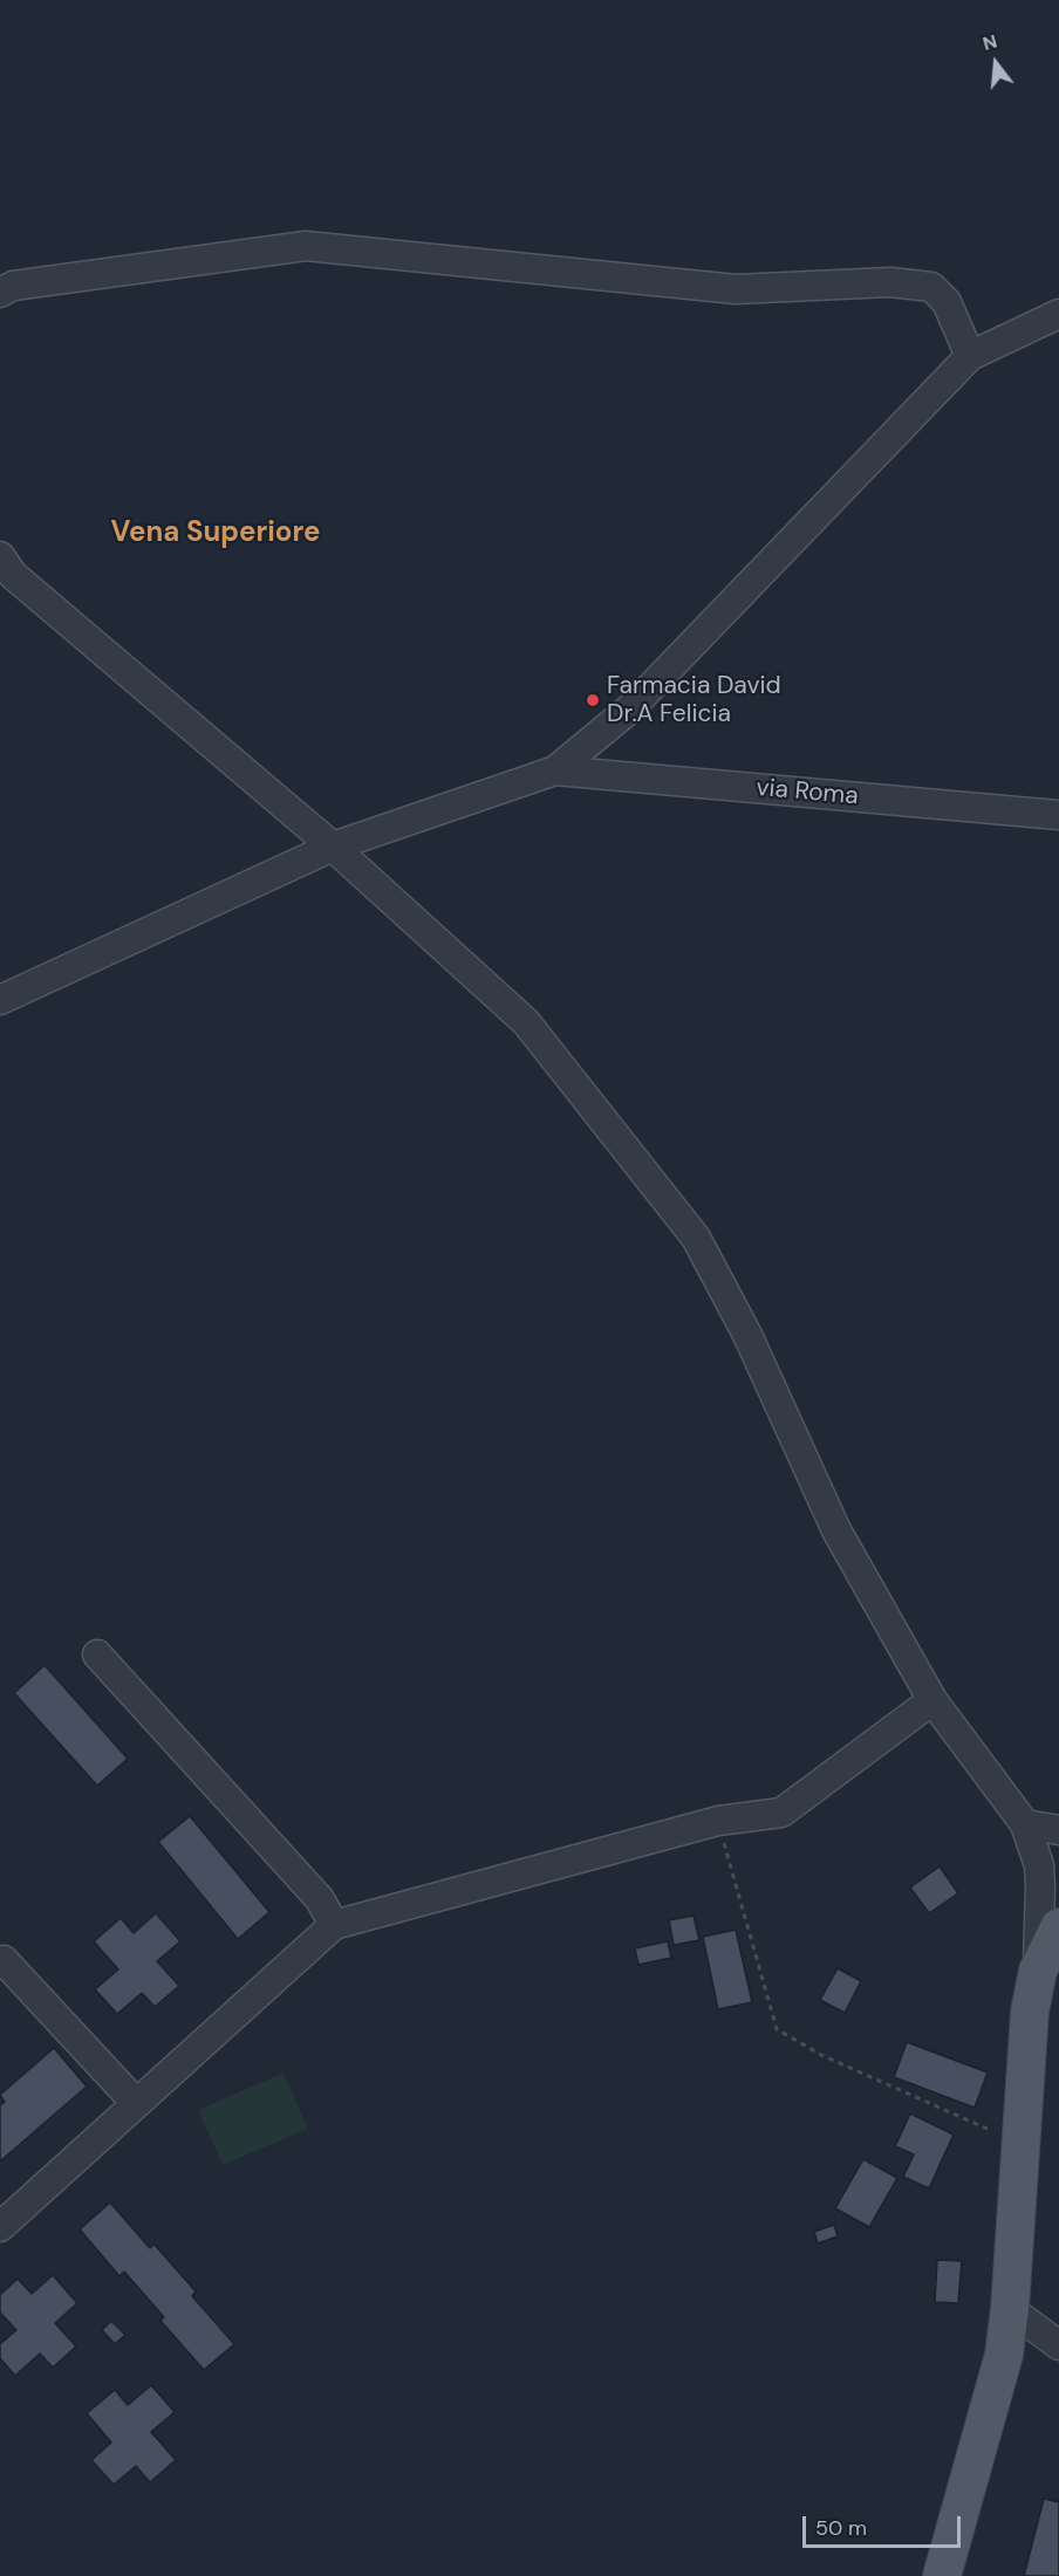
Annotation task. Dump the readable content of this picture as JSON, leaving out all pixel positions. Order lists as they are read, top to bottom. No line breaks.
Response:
{"streets":{"street":["via Roma"]},"districts":["Vena Superiore"],"places":["Farmacia David Dr.A Felicia"],"scale_bar":"50 m","north":"top"}
